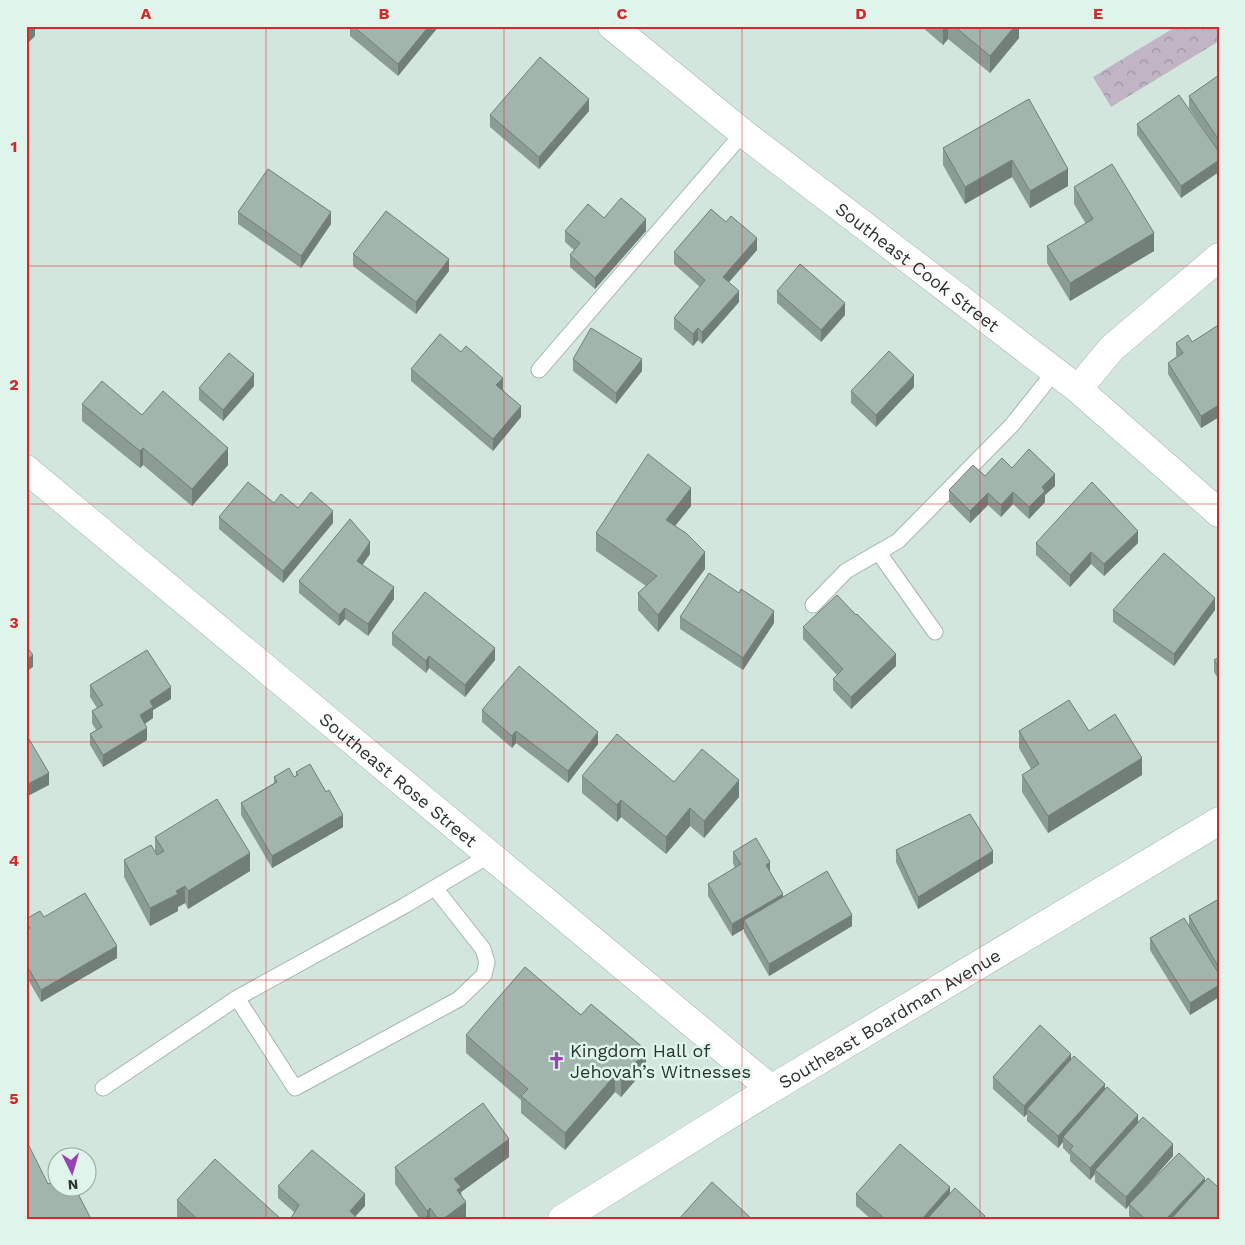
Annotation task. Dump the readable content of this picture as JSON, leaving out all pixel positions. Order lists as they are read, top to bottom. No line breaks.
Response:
{"streets":{"street":["Southeast Cook Street","Southeast Rose Street","Southeast Boardman Avenue"]},"crossings":[["Southeast Rose Street","Southeast Boardman Avenue"]],"places":{"church":["Kingdom Hall of Jehovah’s Witnesses"]},"north":"bottom","grid":{"columns":["A","B","C","D","E"],"rows":["1","2","3","4","5"]}}
